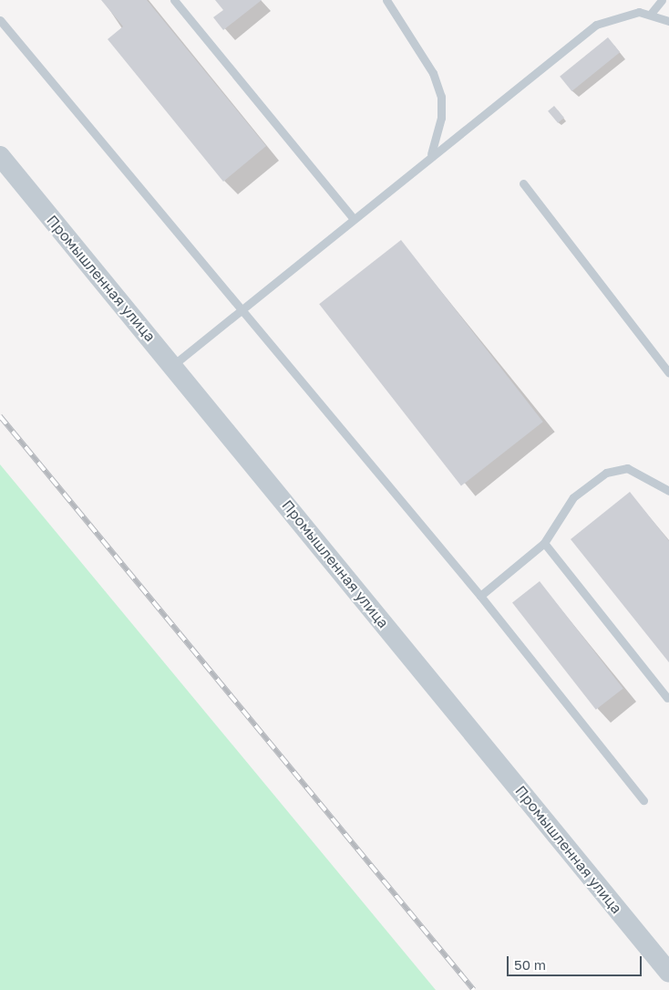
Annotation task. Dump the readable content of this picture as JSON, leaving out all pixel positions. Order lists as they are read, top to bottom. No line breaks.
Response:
{"streets":{"street":["Промышленная улица"]},"scale_bar":"50 m"}
